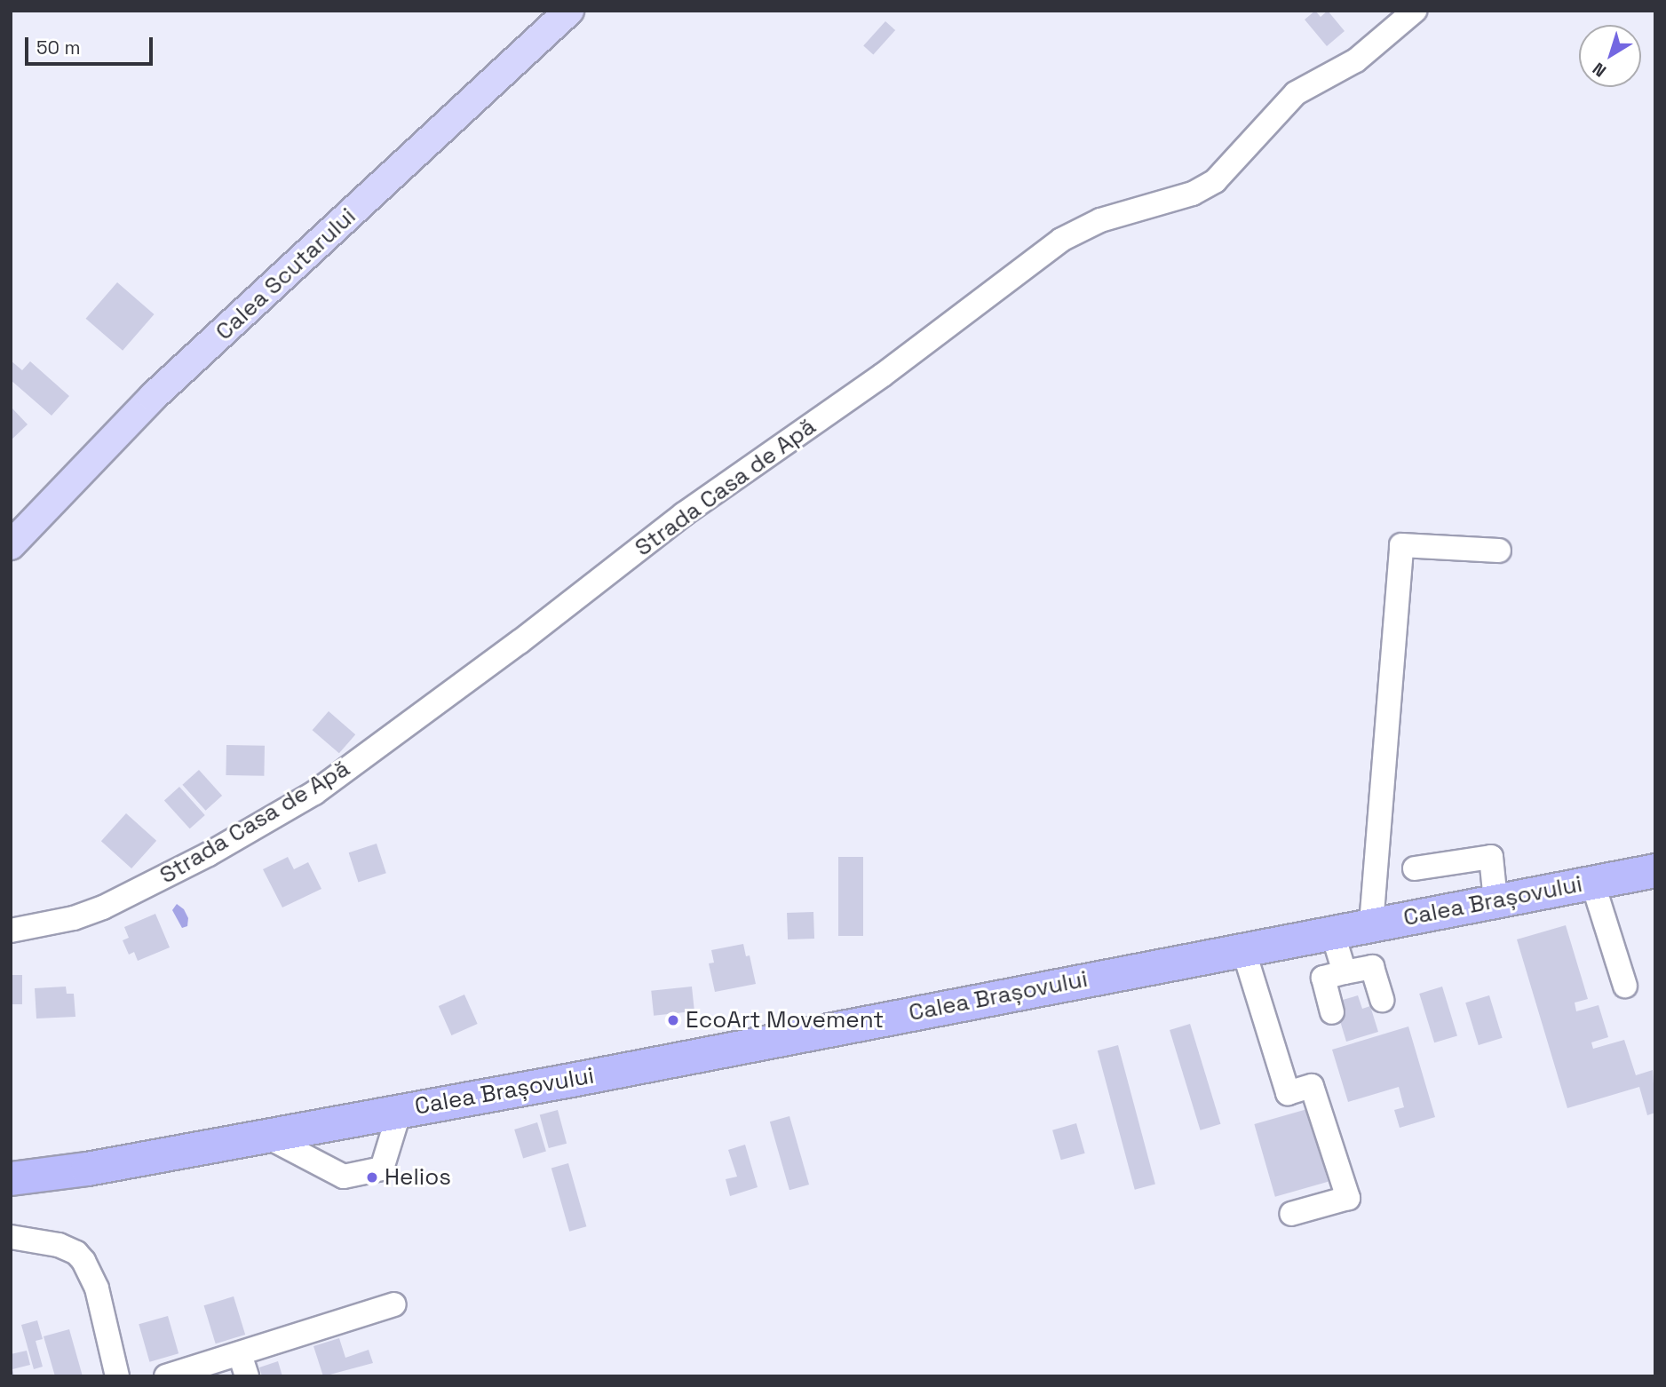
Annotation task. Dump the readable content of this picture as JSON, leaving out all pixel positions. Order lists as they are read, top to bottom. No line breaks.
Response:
{"streets":{"highway":["Calea Brașovului"],"main road":["Calea Scutarului"],"street":["Strada Casa de Apă"]},"places":["EcoArt Movement","Helios"],"scale_bar":"50 m","north":"bottom left"}
